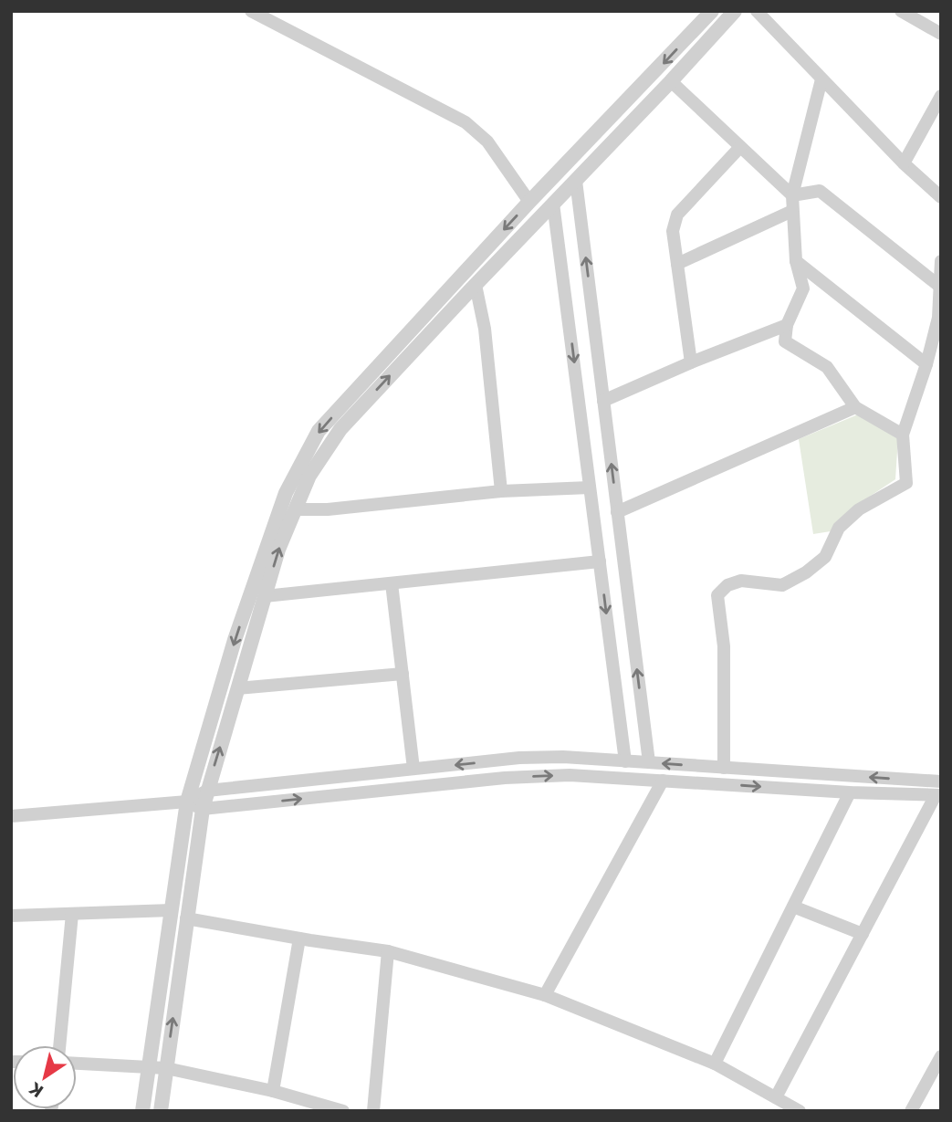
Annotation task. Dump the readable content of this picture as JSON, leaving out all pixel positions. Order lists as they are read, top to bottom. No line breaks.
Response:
{"north":"bottom left"}
